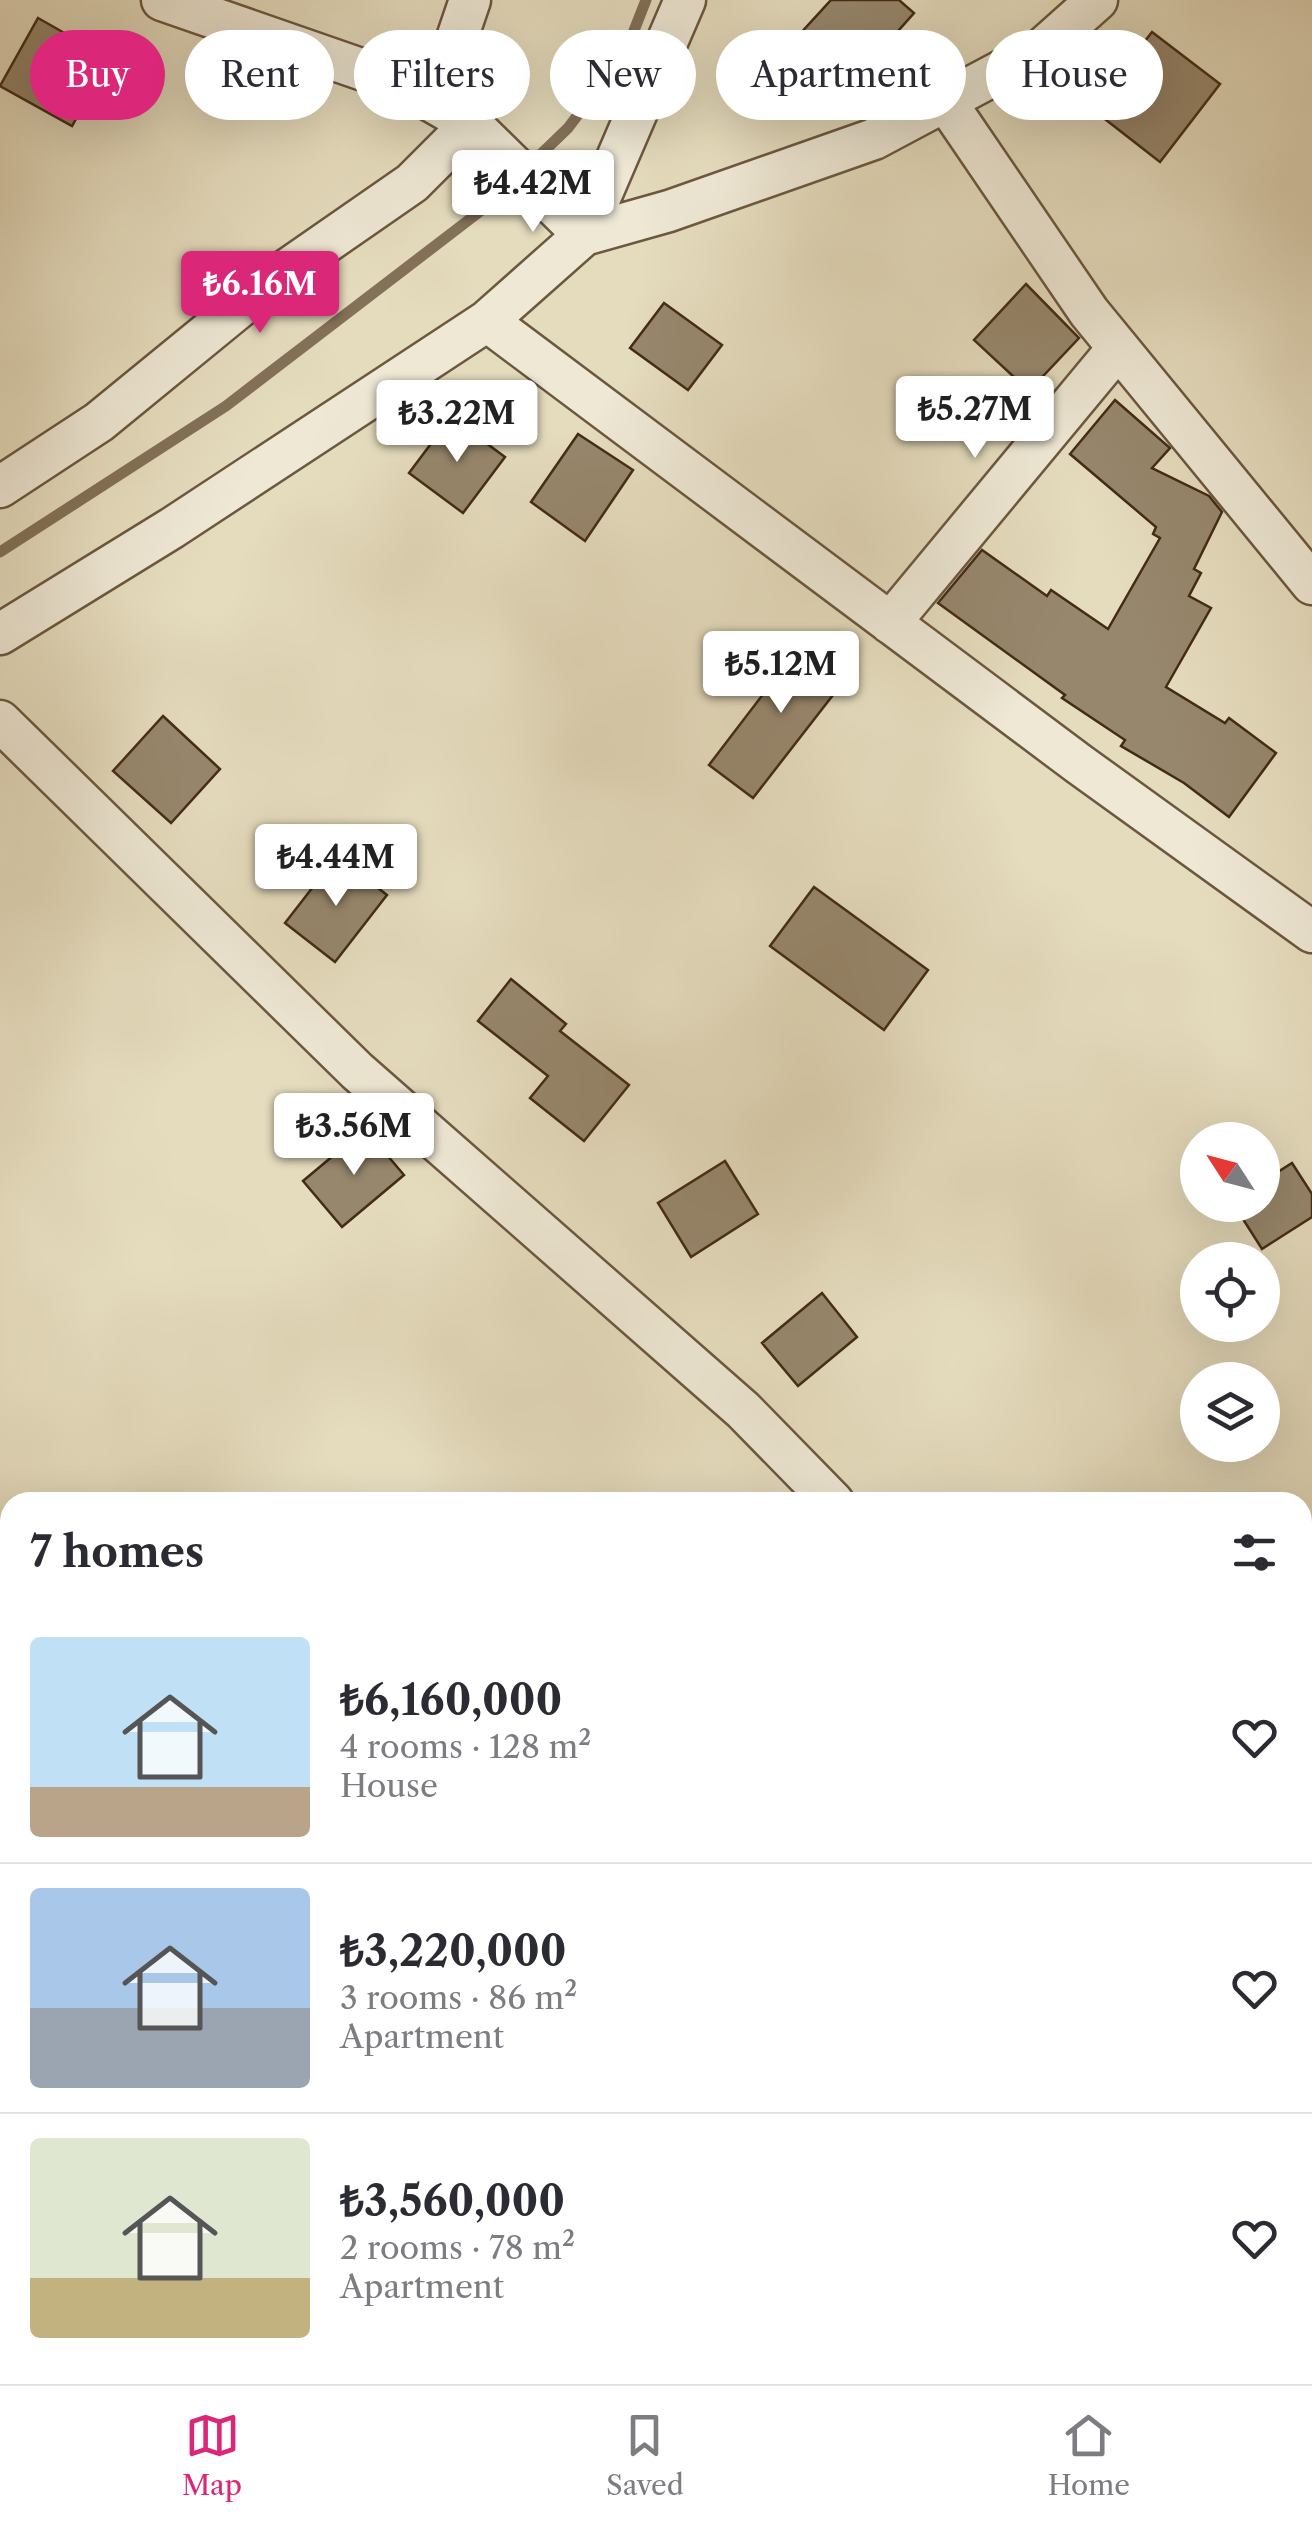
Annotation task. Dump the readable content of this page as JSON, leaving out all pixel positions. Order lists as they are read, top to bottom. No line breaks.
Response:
{"north":"top left","page":{"chip":["Buy","Rent","Filters","New","Apartment","House"],"price":["₺4.42M","₺6.16M","₺5.27M","₺3.22M","₺5.12M","₺4.44M","₺3.56M"],"heading":"7 homes","list":[{"name":"₺6,160,000","note":"4 rooms · 128 m² · House"},{"name":"₺3,220,000","note":"3 rooms · 86 m² · Apartment"},{"name":"₺3,560,000","note":"2 rooms · 78 m² · Apartment"}],"tabs":["Map","Saved","Home"]}}
